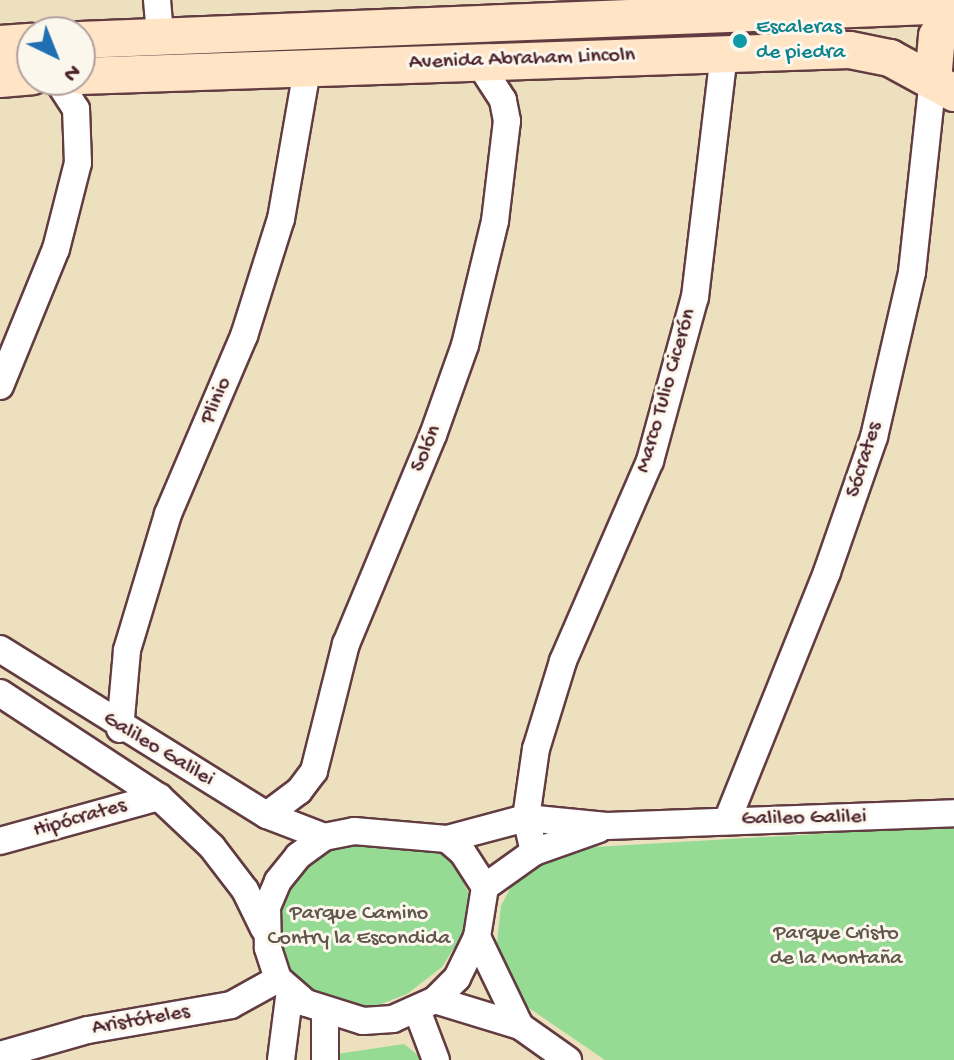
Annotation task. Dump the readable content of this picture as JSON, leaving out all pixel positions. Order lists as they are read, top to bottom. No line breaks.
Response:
{"streets":{"street":["Avenida Abraham Lincoln","Marco Tulio Cicerón","Plinio","Solón","Sócrates","Galileo Galilei","Hipócrates","Aristóteles"]},"crossings":[["Avenida Abraham Lincoln","Marco Tulio Cicerón"],["Avenida Abraham Lincoln","Plinio"],["Avenida Abraham Lincoln","Solón"],["Avenida Abraham Lincoln","Sócrates"],["Marco Tulio Cicerón","Galileo Galilei"],["Plinio","Galileo Galilei"],["Solón","Galileo Galilei"],["Sócrates","Galileo Galilei"],["Galileo Galilei","Hipócrates"],["Galileo Galilei","Aristóteles"]],"parks":["Parque Camino Contry la Escondida","Parque Cristo de la Montaña"],"places":["Escaleras de piedra"],"north":"bottom right"}
